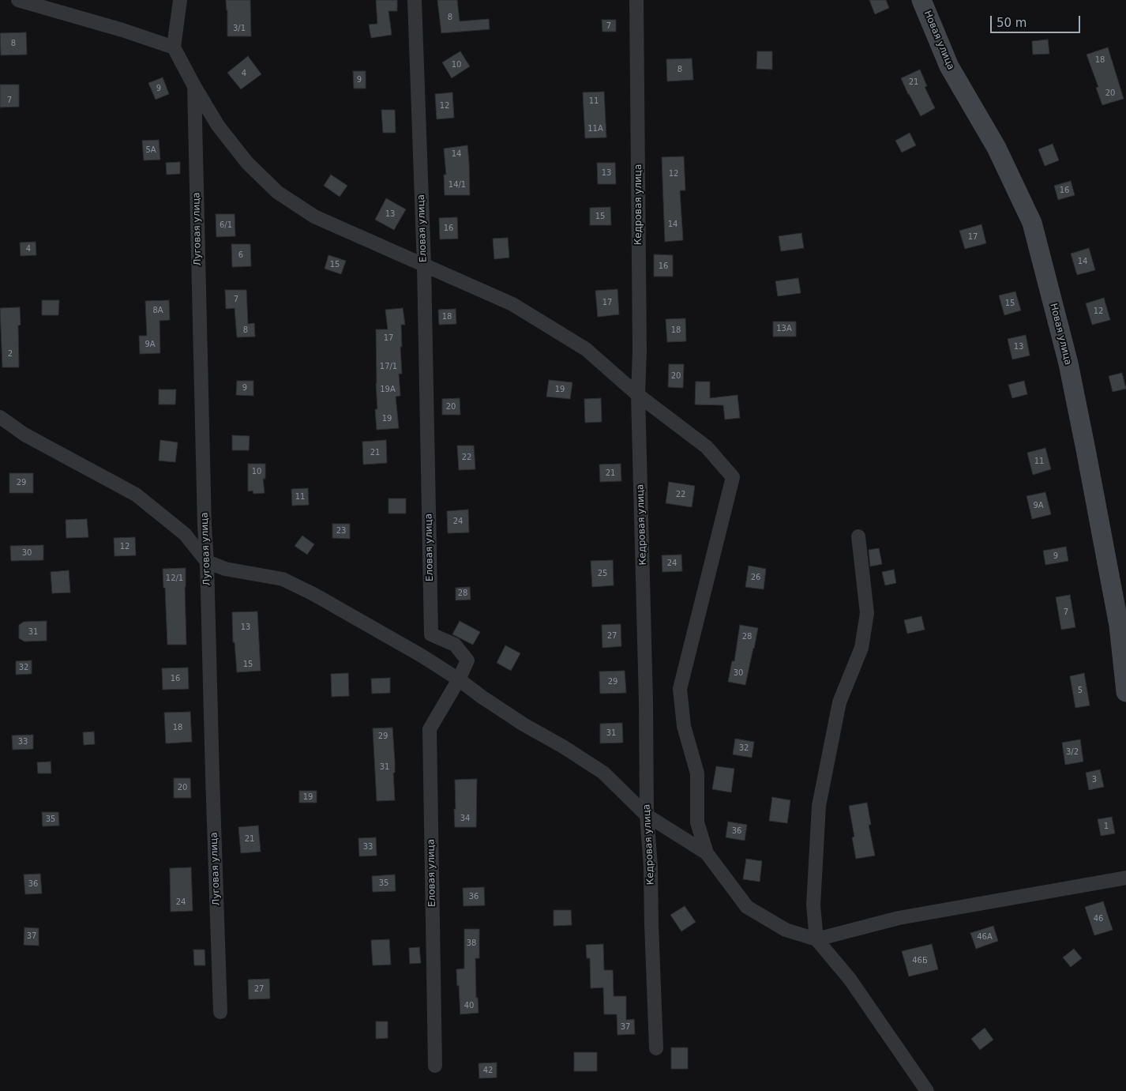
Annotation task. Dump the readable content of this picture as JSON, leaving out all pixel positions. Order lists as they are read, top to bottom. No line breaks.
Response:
{"streets":{"street":["Новая улица","Кедровая улица","Еловая улица","Луговая улица"]},"house_numbers":["8","7","3/1","8","18","10","8","4","9","21","9","20","7","11","12","11А","5А","14","13","12","14/1","16","13","15","14","6/1","16","17","4","6","14","15","16","7","17","15","8А","12","18","13А","8","18","17","9А","13","2","17/1","20","9","19А","19","20","19","21","22","11","10","21","29","22","11","9А","24","23","12","30","9","24","25","26","12/1","28","7","13","31","27","28","15","32","30","16","29","5","18","31","29","33","32","3/2","31","3","20","19","34","35","1","36","21","33","35","36","36","24","46","37","46А","38","46Б","27","40","37","42"],"scale_bar":"50 m"}
